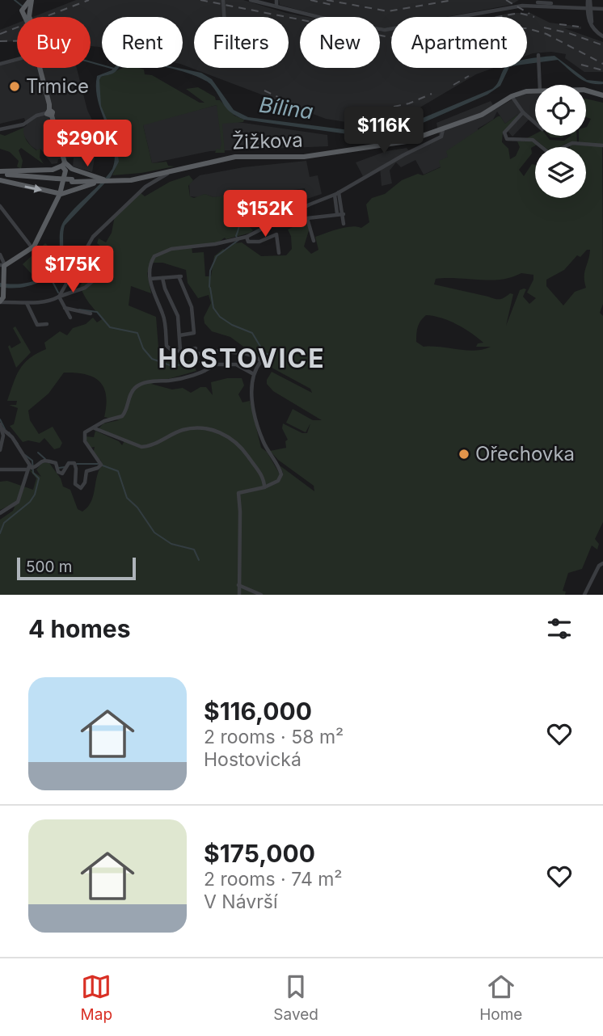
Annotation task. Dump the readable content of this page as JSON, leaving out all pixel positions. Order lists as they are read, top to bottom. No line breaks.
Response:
{"streets":{"main road":["Žižkova"]},"districts":["HOSTOVICE"],"water":["Bílina"],"places":["Trmice","Ořechovka"],"scale_bar":"500 m","page":{"chip":["Buy","Rent","Filters","New","Apartment"],"price":["$116K","$290K","$152K","$175K"],"scale":"500 m","heading":"4 homes","list":[{"name":"$116,000","note":"2 rooms · 58 m² · Hostovická"},{"name":"$175,000","note":"2 rooms · 74 m² · V Návrší"}],"tabs":["Map","Saved","Home"]}}
